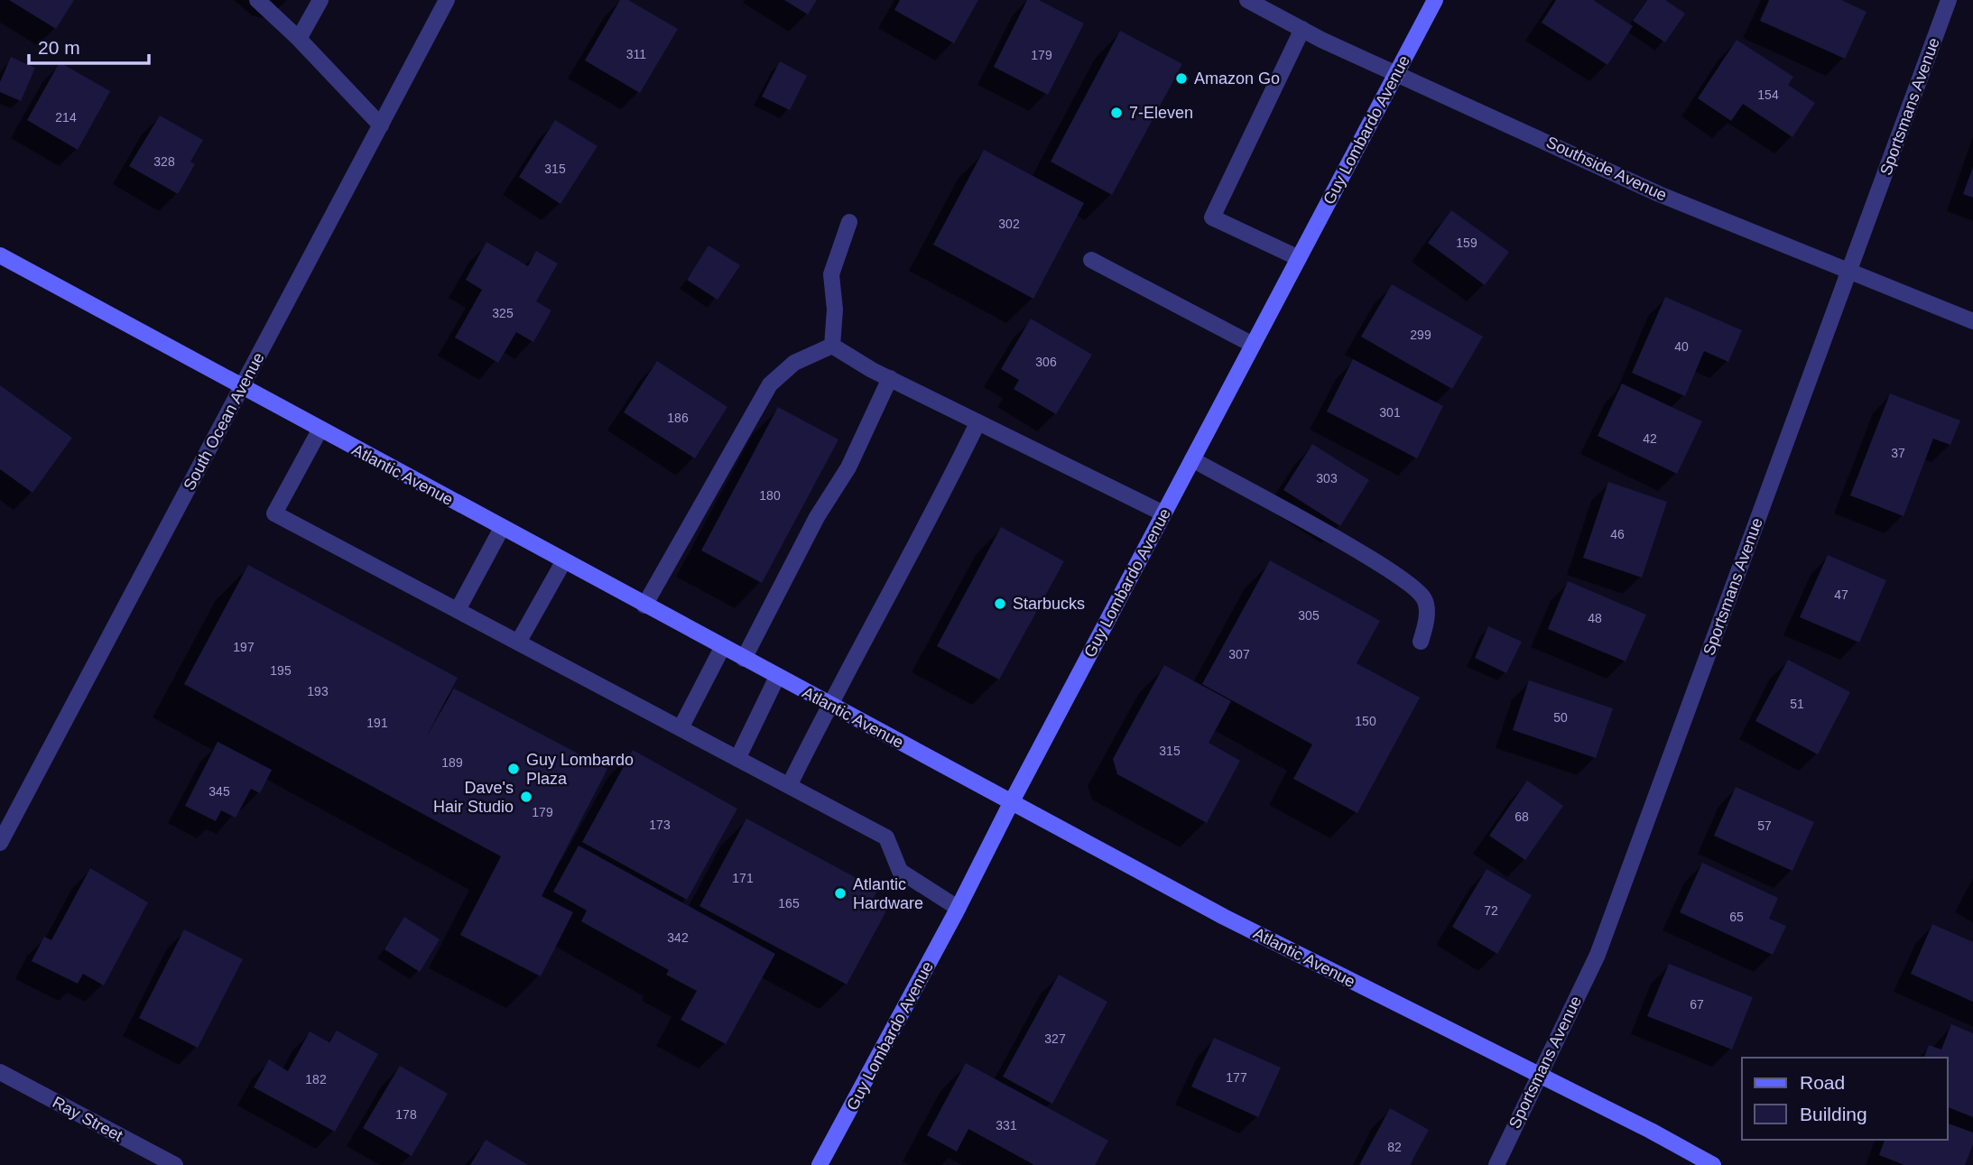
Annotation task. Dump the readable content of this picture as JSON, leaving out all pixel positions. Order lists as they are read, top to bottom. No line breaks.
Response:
{"streets":{"main road":["Guy Lombardo Avenue","Atlantic Avenue"],"street":["Sportsmans Avenue","Southside Avenue","South Ocean Avenue","Ray Street"]},"crossings":[["Sportsmans Avenue","Southside Avenue"],["Sportsmans Avenue","Atlantic Avenue"],["Guy Lombardo Avenue","Southside Avenue"],["Guy Lombardo Avenue","Atlantic Avenue"],["South Ocean Avenue","Atlantic Avenue"]],"places":["Amazon Go","7-Eleven","Starbucks","Guy Lombardo Plaza","Dave's Hair Studio","Atlantic Hardware"],"house_numbers":["311","179","154","214","328","315","302","159","325","299","40","306","301","186","42","37","303","180","46","47","305","48","197","307","195","193","51","50","150","191","315","189","345","179","68","173","57","171","165","72","65","342","67","327","177","182","178","331","82"],"legend":["Road","Building"],"scale_bar":"20 m"}
